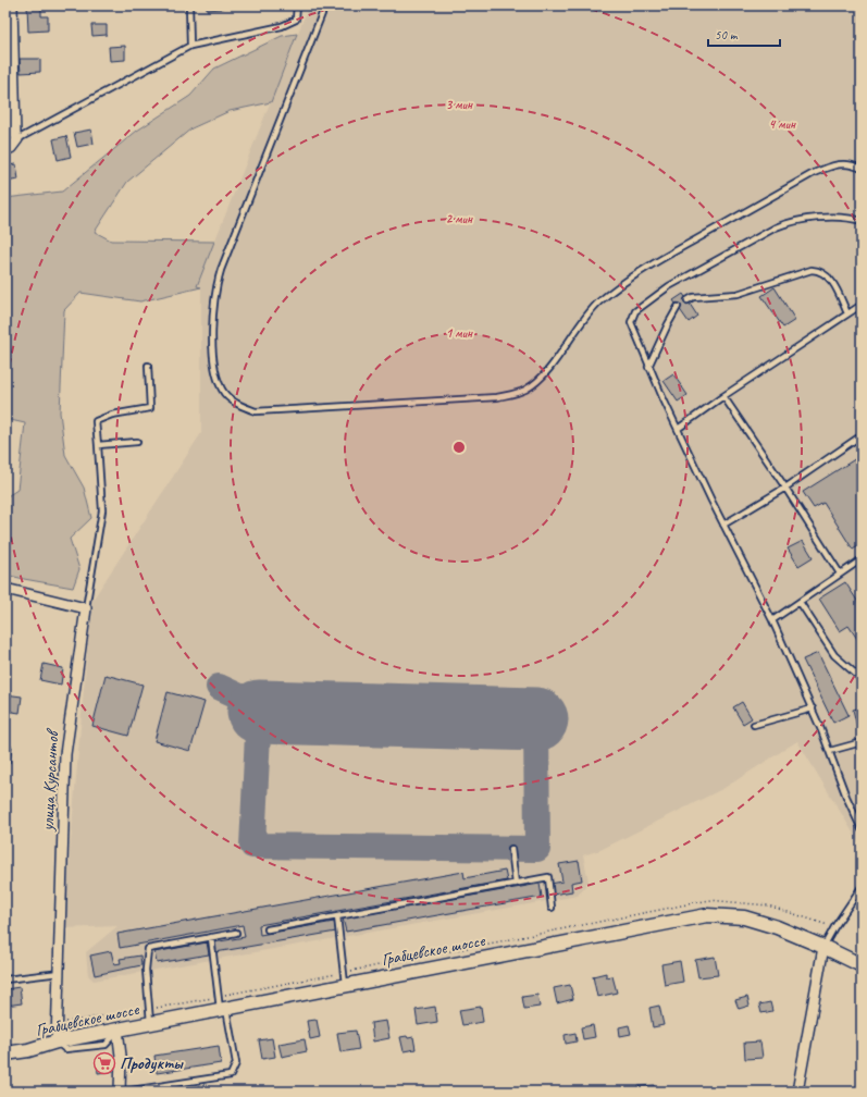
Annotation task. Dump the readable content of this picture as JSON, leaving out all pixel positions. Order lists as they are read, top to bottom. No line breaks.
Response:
{"streets":{"street":["улица Курсантов","Грабцевское шоссе"]},"crossings":[["улица Курсантов","Грабцевское шоссе"]],"places":{"supermarket":["Продукты"]},"scale_bar":"50 m","rings":["3 мин","4 мин","2 мин","1 мин"]}
